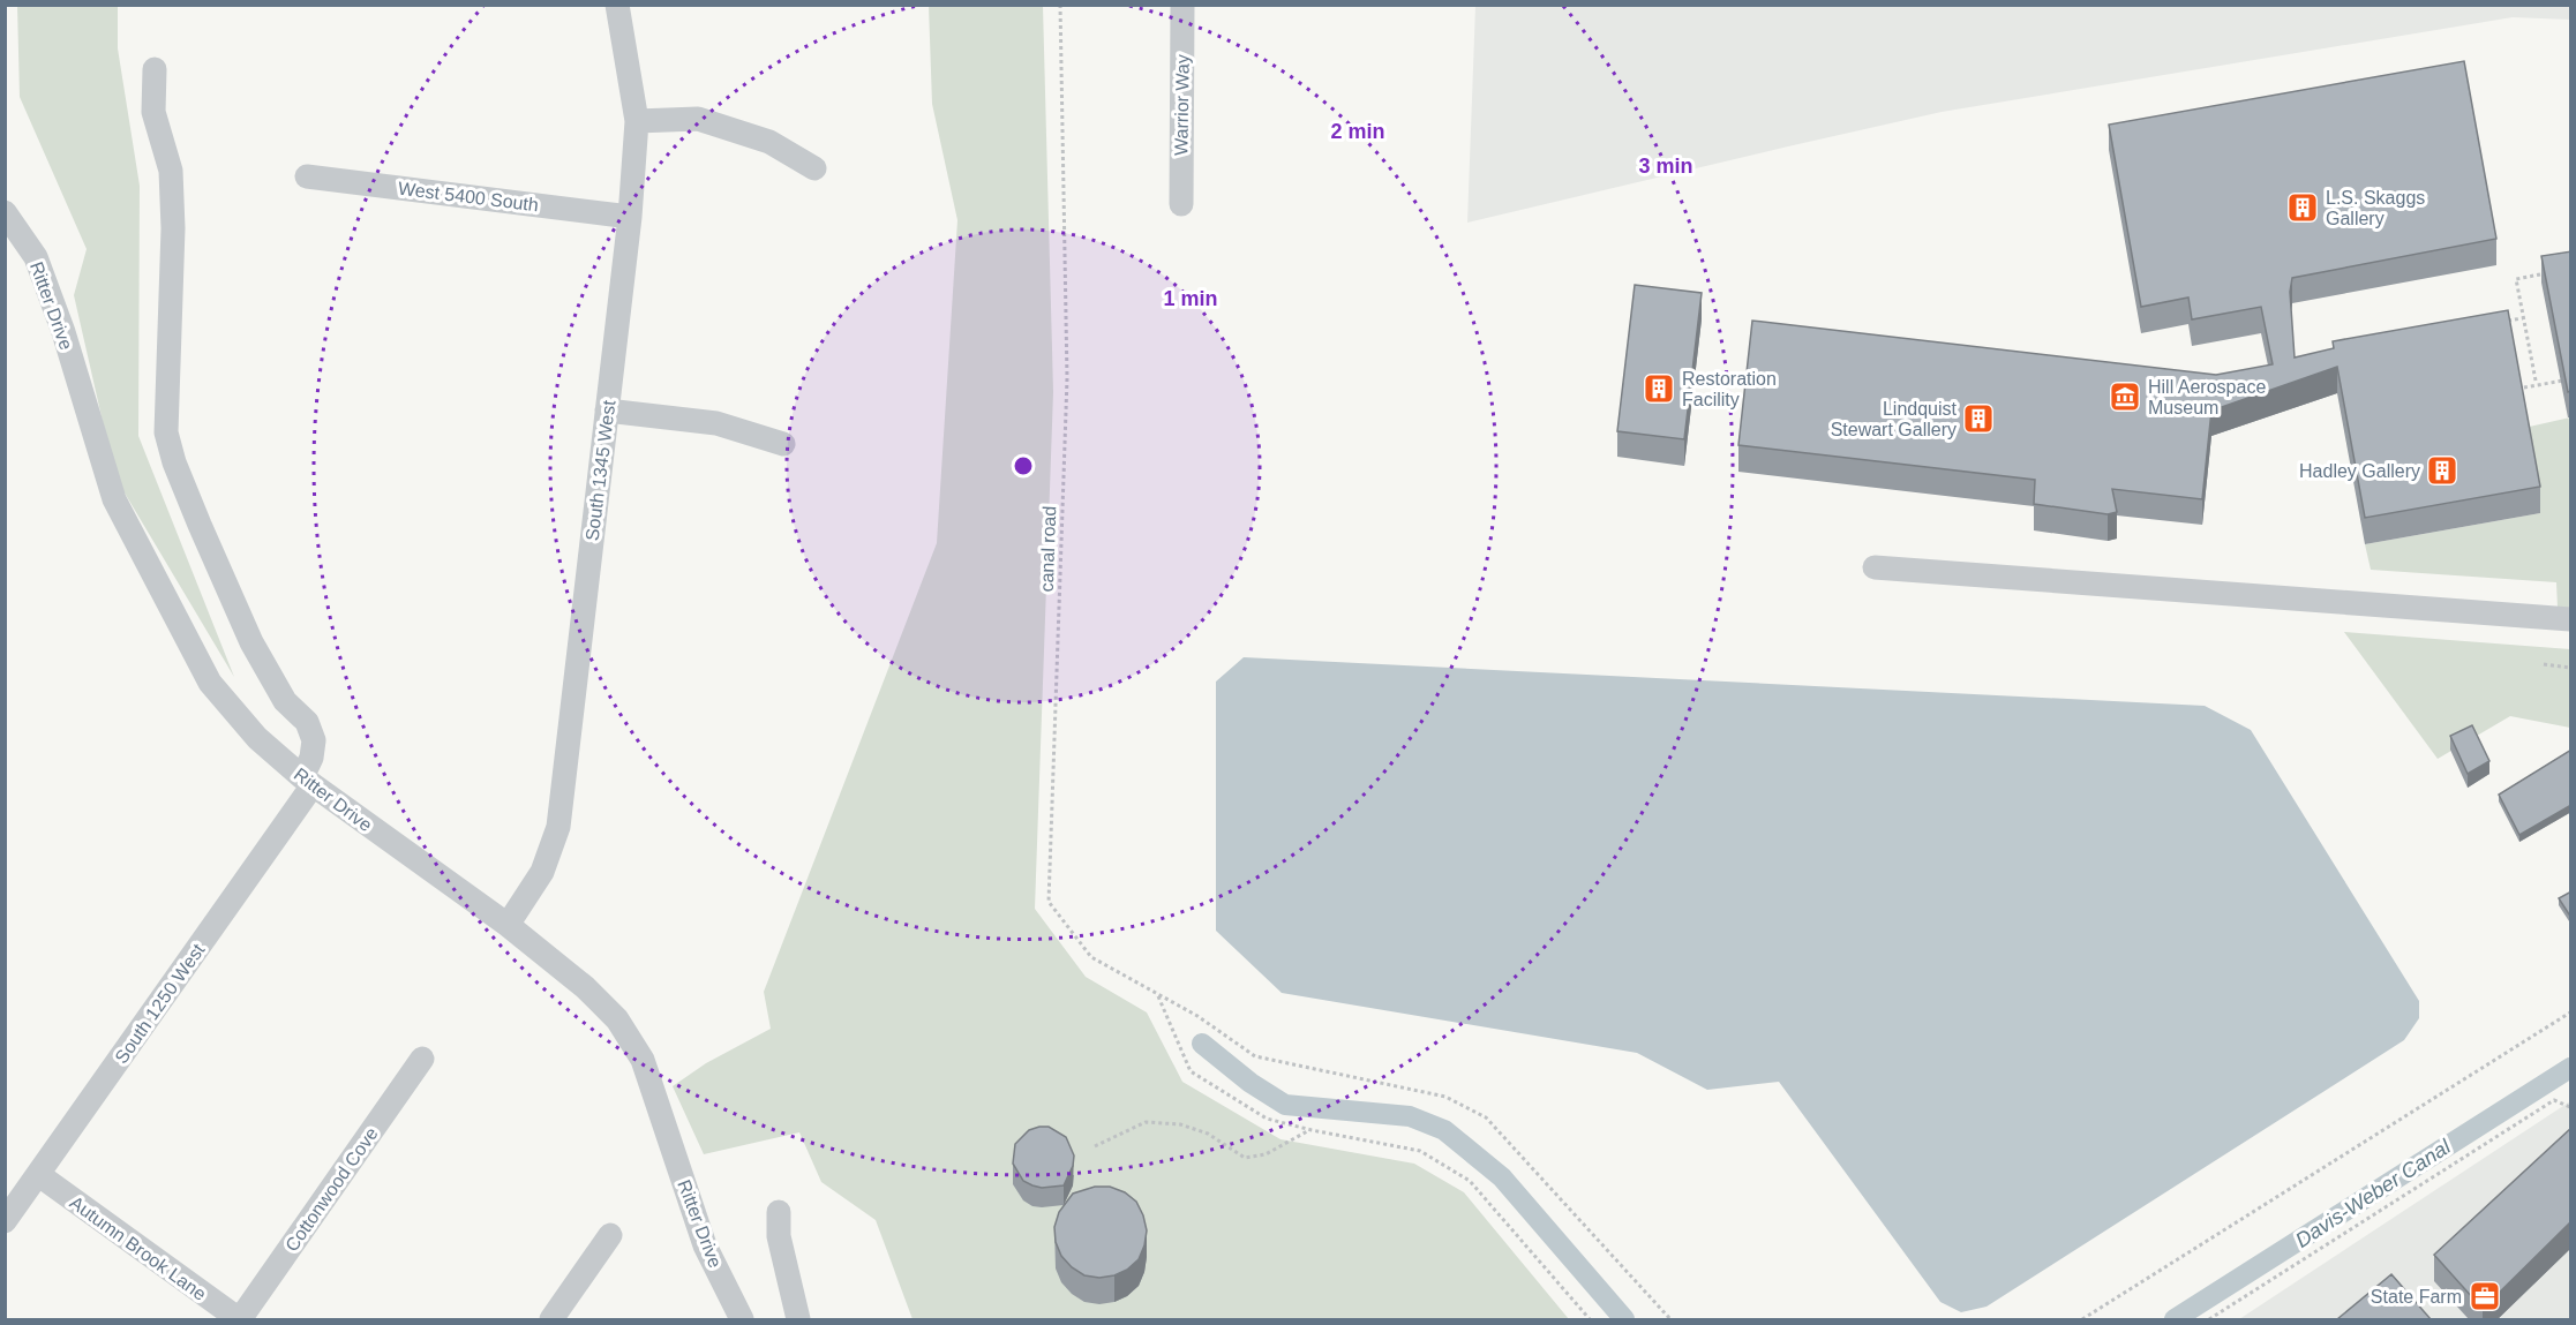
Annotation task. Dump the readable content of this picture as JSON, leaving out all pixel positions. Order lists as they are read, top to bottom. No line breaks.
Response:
{"streets":{"street":["Warrior Way","West 5400 South","Ritter Drive","South 1345 West","South 1250 West","Cottonwood Cove","Autumn Brook Lane"],"path":["canal road"]},"crossings":[["West 5400 South","South 1345 West"],["Ritter Drive","South 1345 West"],["Ritter Drive","South 1250 West"],["South 1250 West","Autumn Brook Lane"],["Cottonwood Cove","Autumn Brook Lane"]],"water":["Davis-Weber Canal"],"places":{"building":["L.S. Skaggs Gallery","Restoration Facility","Lindquist Stewart Gallery","Hadley Gallery"],"museum":["Hill Aerospace Museum"],"office":["State Farm"]},"rings":["2 min","3 min","1 min"]}
